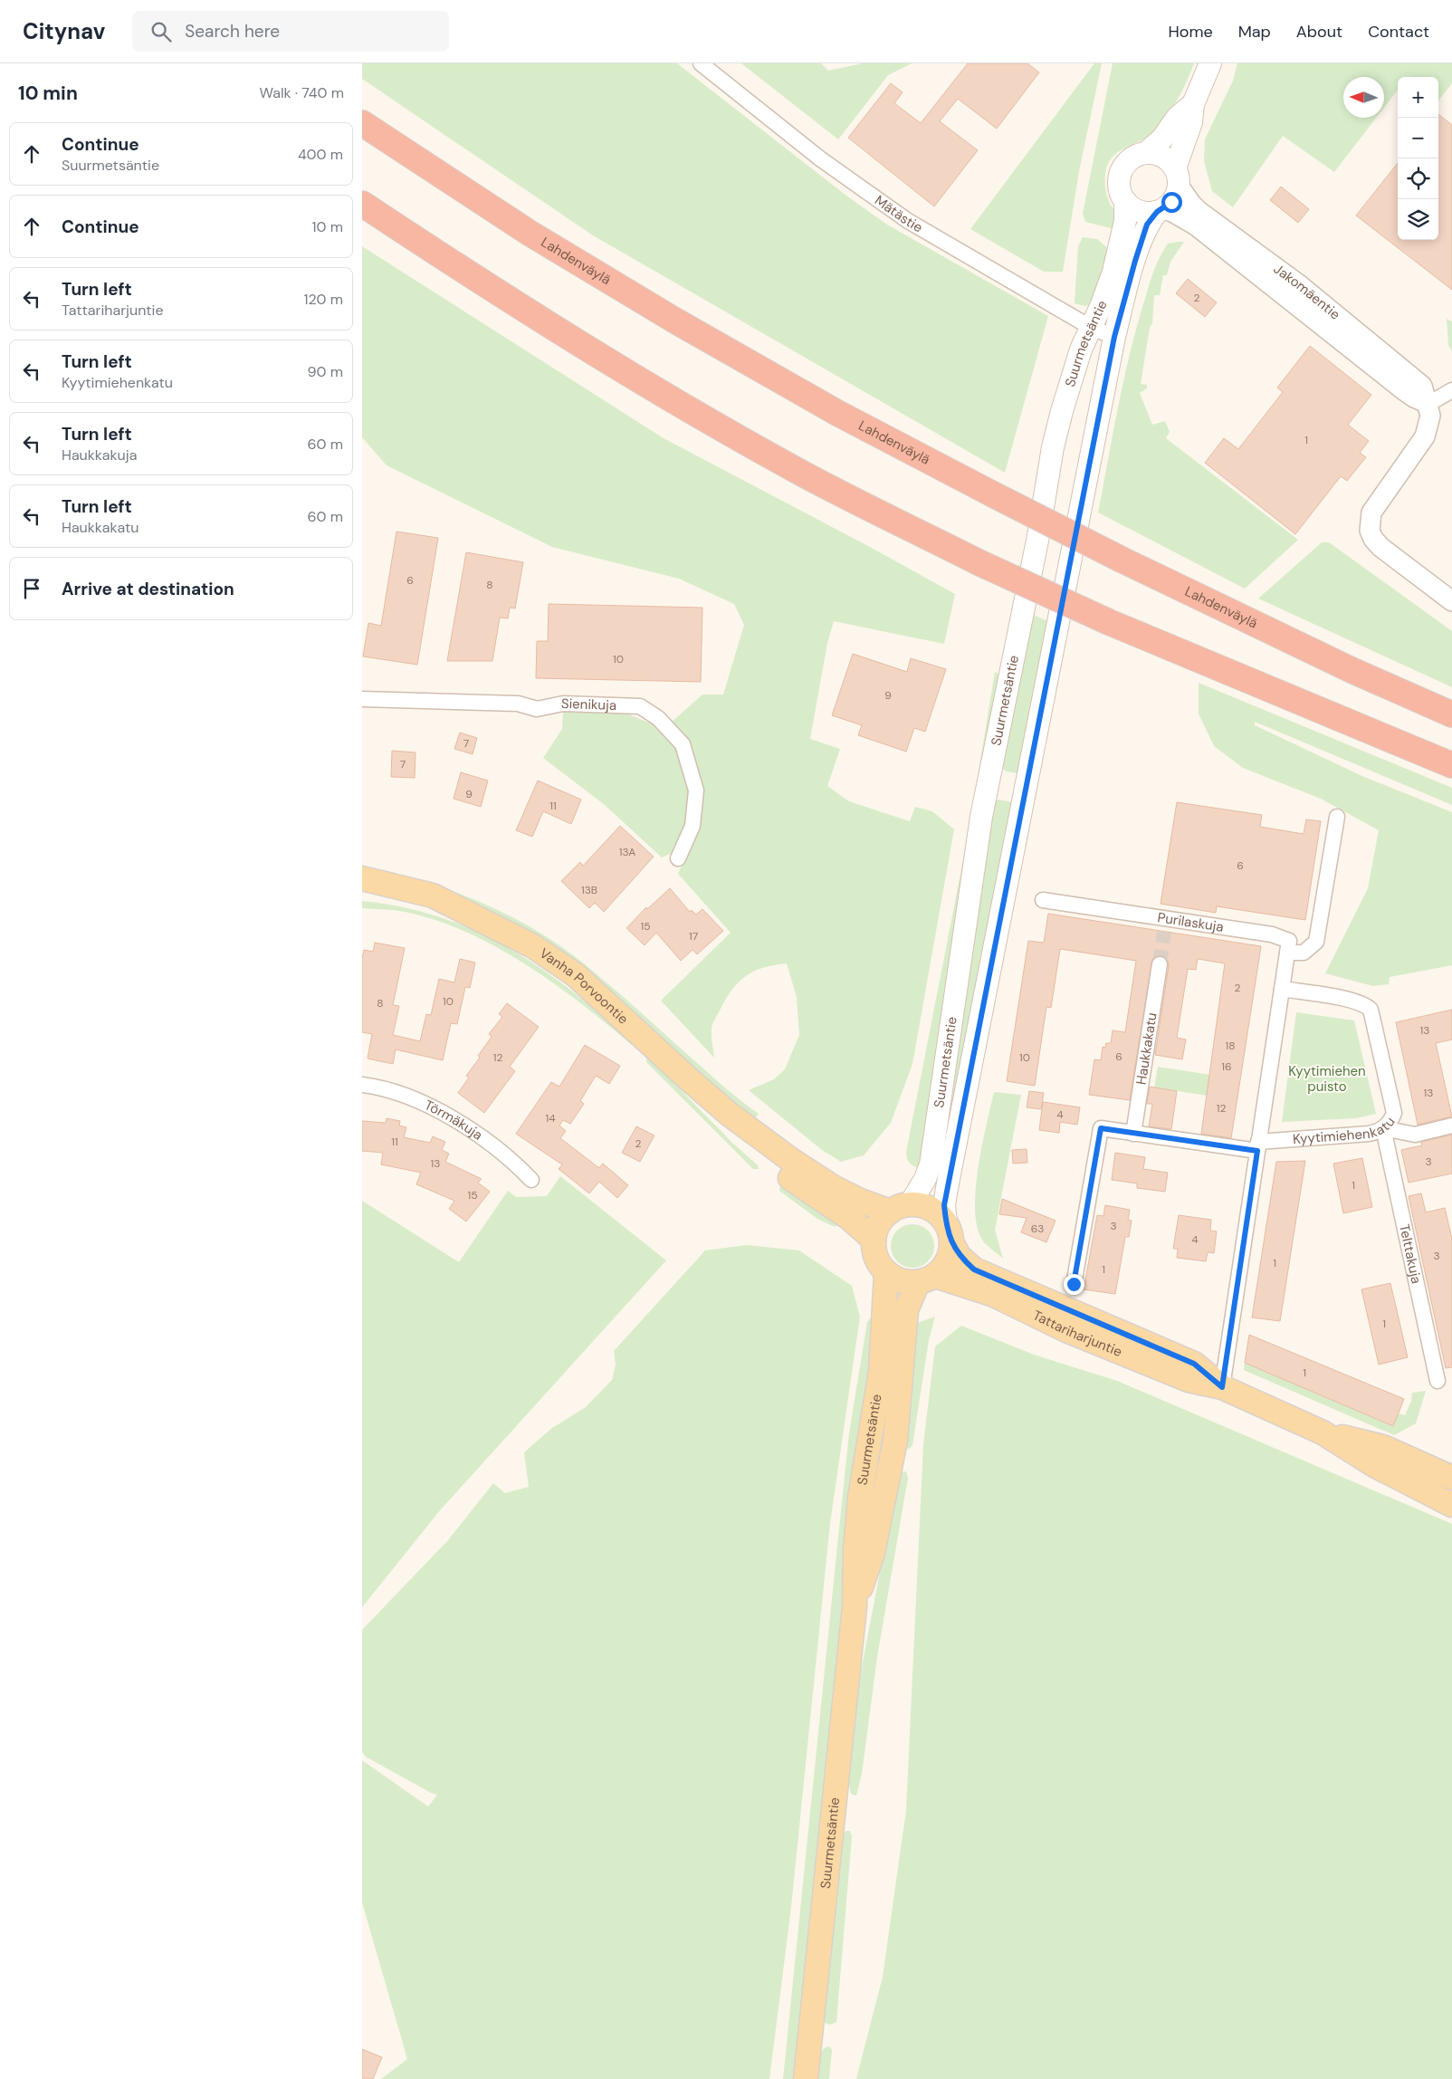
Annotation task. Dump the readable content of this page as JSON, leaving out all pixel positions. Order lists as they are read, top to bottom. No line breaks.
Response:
{"streets":{"highway":["Lahdenväylä"],"main road":["Suurmetsäntie","Vanha Porvoontie","Tattariharjuntie"],"street":["Mätästie","Jakomäentie","Sienikuja","Purilaskuja","Haukkakatu","Törmäkuja","Kyytimiehenkatu","Telttakuja"]},"crossings":[["Mätästie","Suurmetsäntie"],["Jakomäentie","Suurmetsäntie"],["Suurmetsäntie","Vanha Porvoontie"],["Suurmetsäntie","Tattariharjuntie"],["Vanha Porvoontie","Tattariharjuntie"],["Haukkakatu","Kyytimiehenkatu"],["Kyytimiehenkatu","Telttakuja"]],"parks":["Kyytimiehen puisto"],"house_numbers":["2","1","6","8","10","9","7","7","9","11","13A","6","13B","15","17","2","10","8","13","18","6","12","10","16","13","12","4","14","11","2","3","13","1","15","3","63","4","3","1","1","1","1"],"north":"left","page":{"header":"Citynav","search":"Search here","nav":["Home","Map","About","Contact"],"heading":["10 min","Walk · 740 m"],"map_buttons":["+","−"],"list":[["Continue","Suurmetsäntie","400 m"],["Continue","10 m"],["Turn left","Tattariharjuntie","120 m"],["Turn left","Kyytimiehenkatu","90 m"],["Turn left","Haukkakuja","60 m"],["Turn left","Haukkakatu","60 m"],"Arrive at destination"]}}
